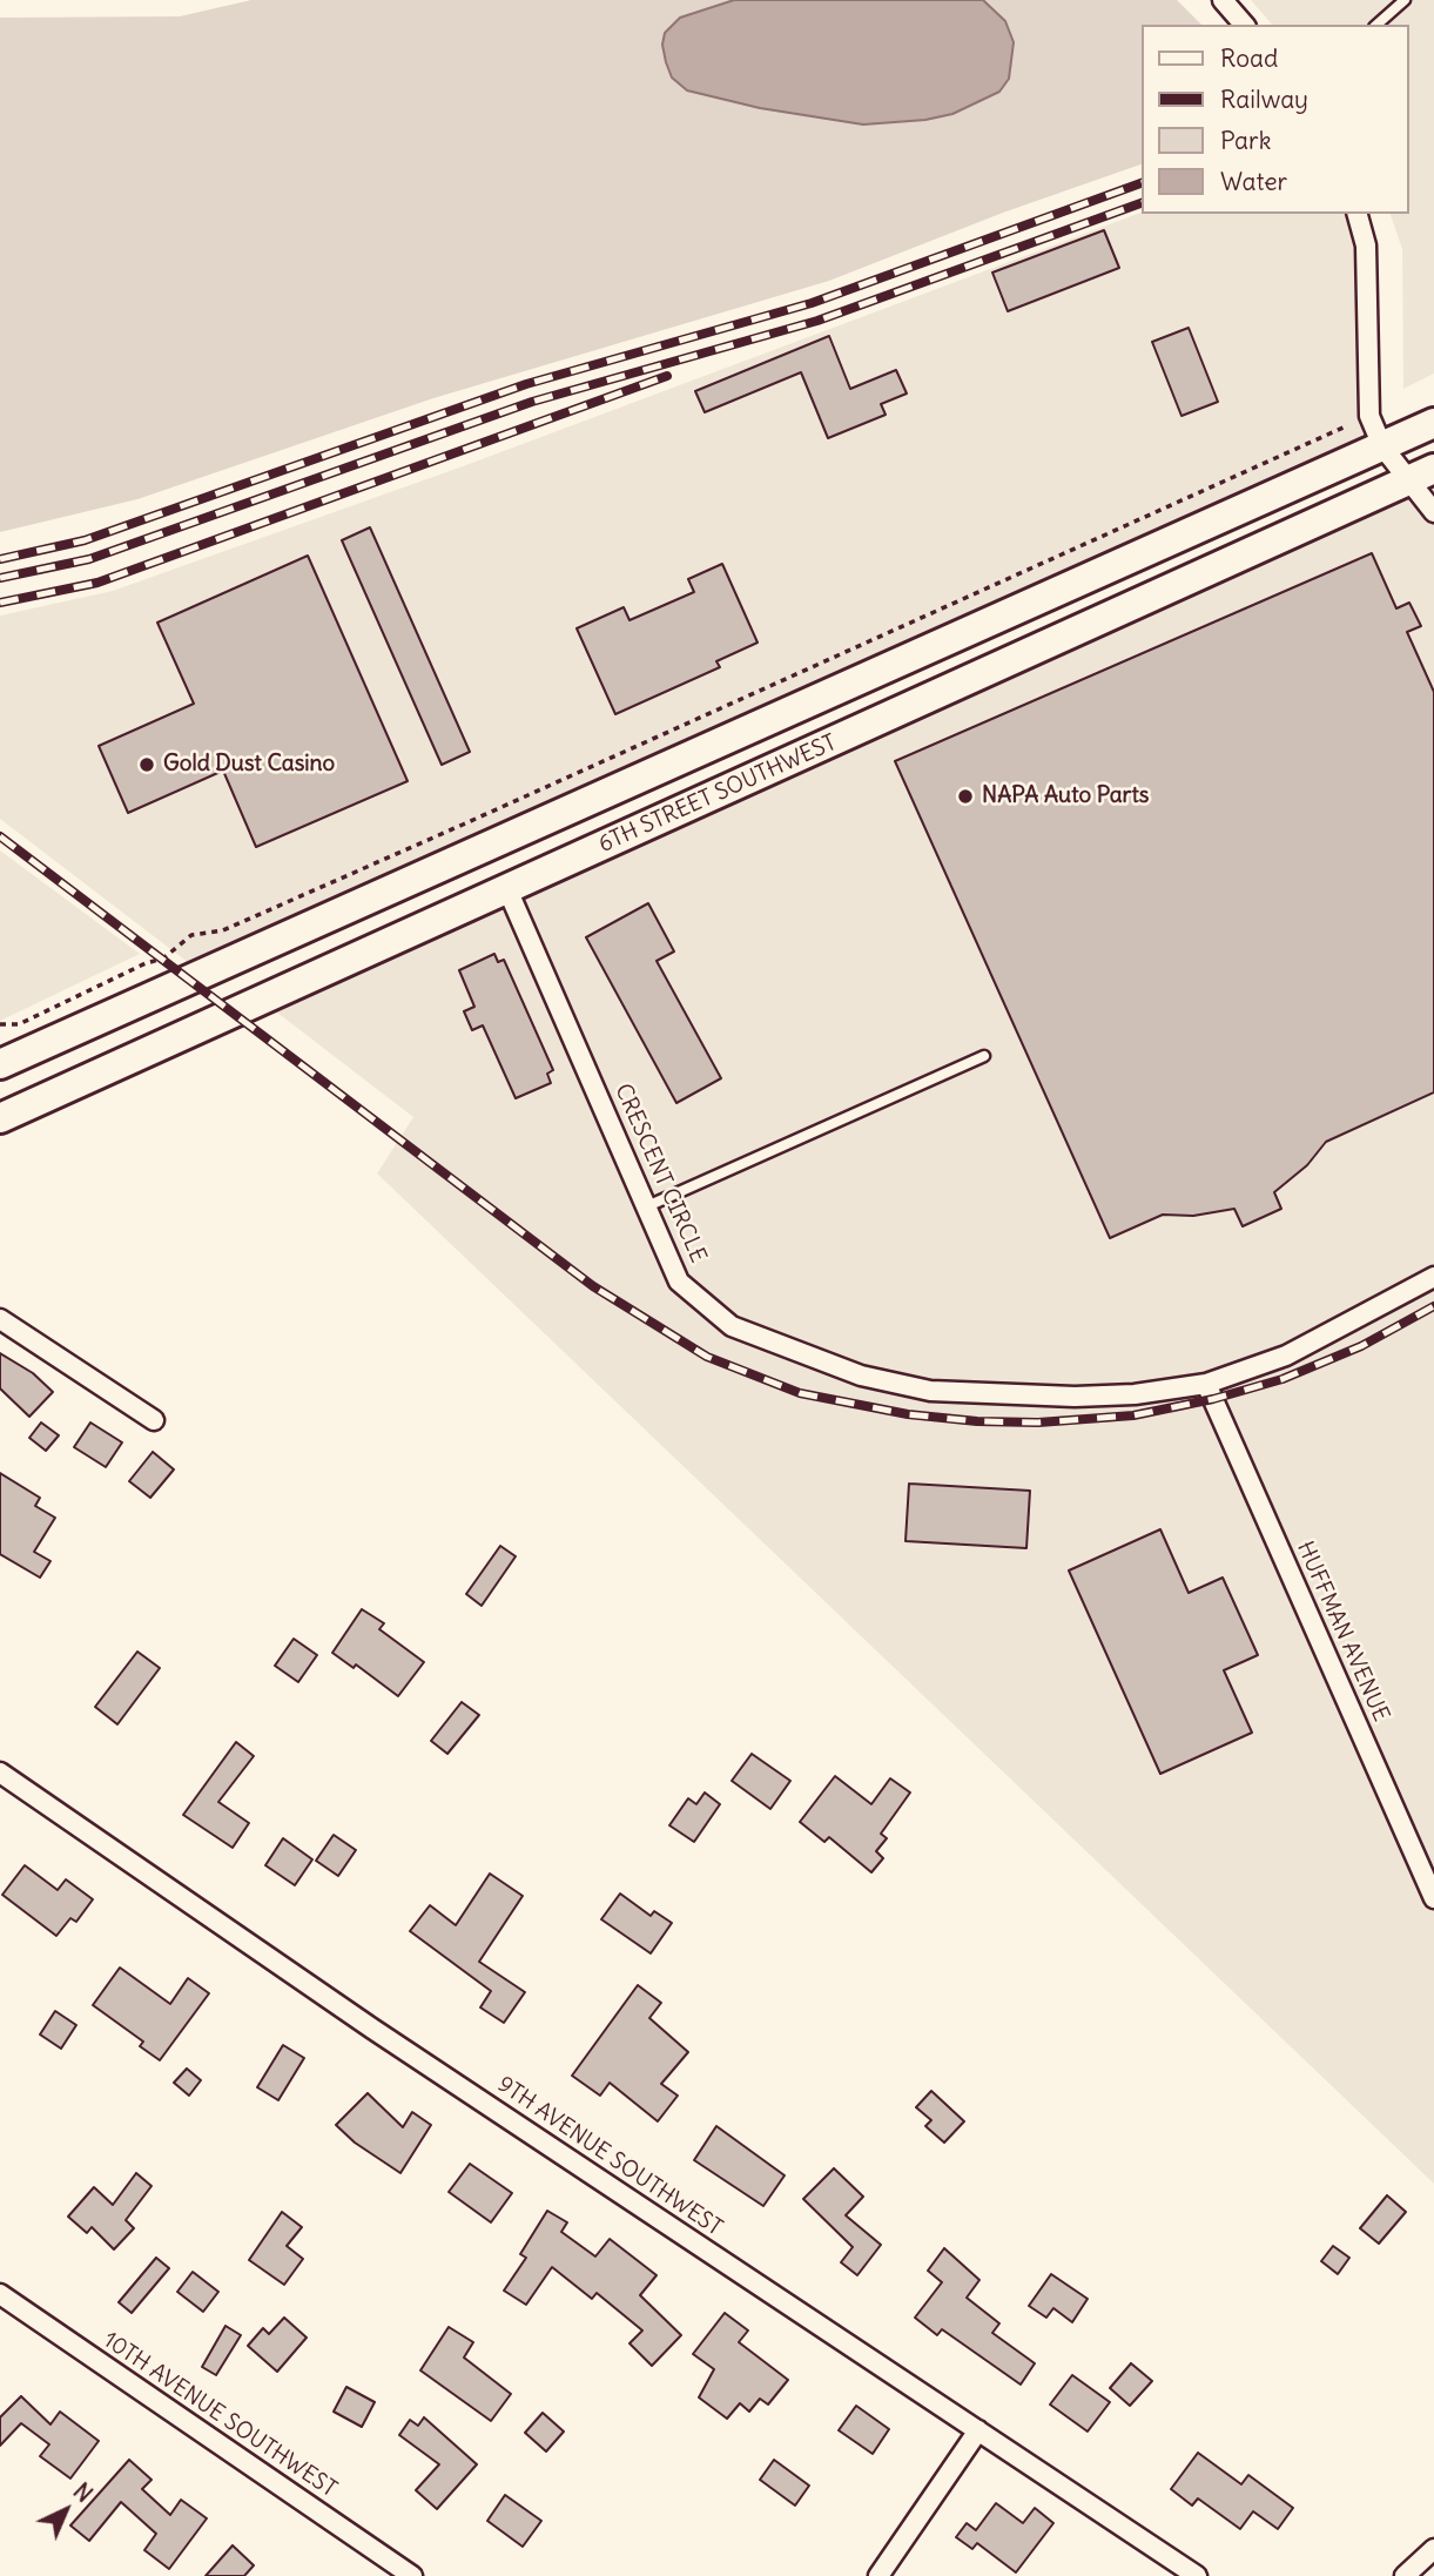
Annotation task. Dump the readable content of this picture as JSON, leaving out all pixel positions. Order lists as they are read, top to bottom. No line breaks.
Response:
{"streets":{"main road":["6TH STREET SOUTHWEST"],"street":["CRESCENT CIRCLE","HUFFMAN AVENUE","9TH AVENUE SOUTHWEST","10TH AVENUE SOUTHWEST"]},"crossings":[["6TH STREET SOUTHWEST","CRESCENT CIRCLE"],["CRESCENT CIRCLE","HUFFMAN AVENUE"]],"places":["Gold Dust Casino","NAPA Auto Parts"],"legend":["Road","Railway","Park","Water"],"north":"top right"}
